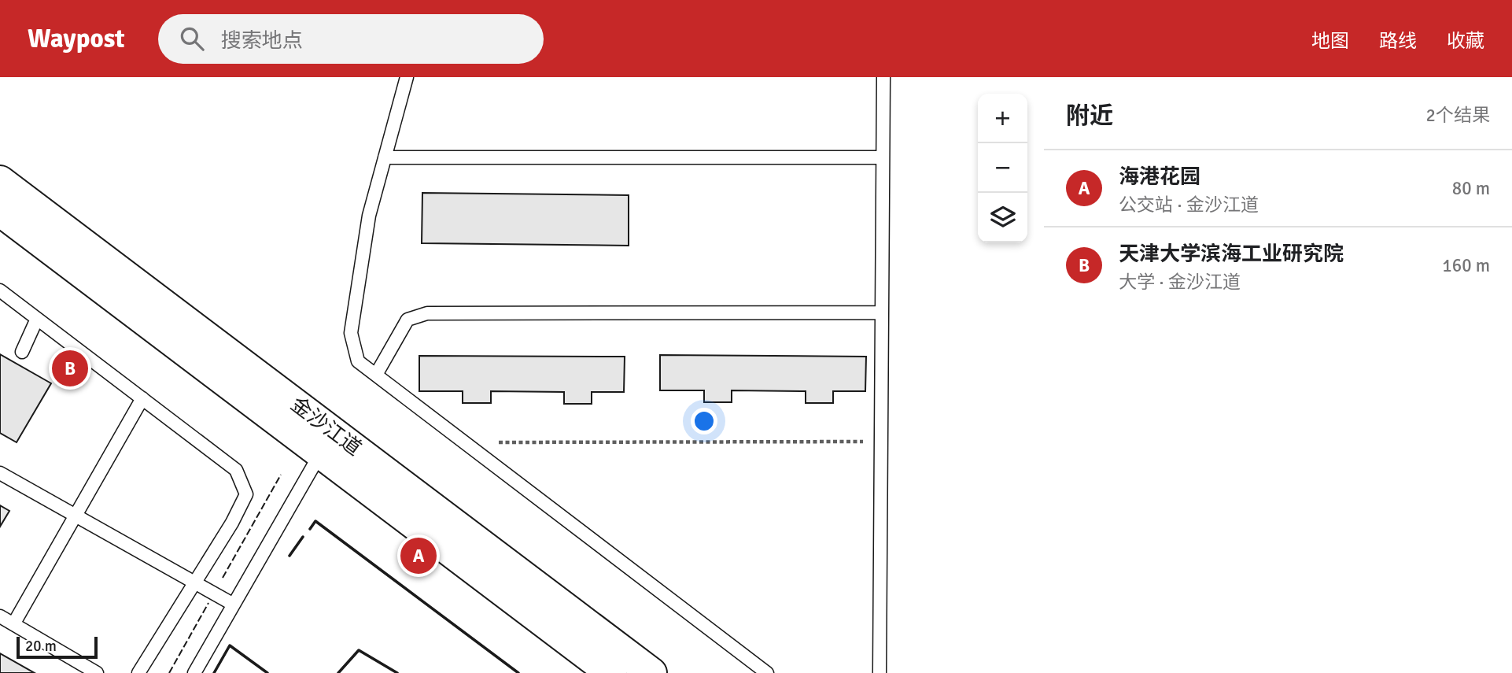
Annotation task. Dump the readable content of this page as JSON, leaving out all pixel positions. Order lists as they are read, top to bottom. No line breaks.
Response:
{"streets":{"street":["金沙江道"]},"scale_bar":"20 m","page":{"header":"Waypost","search":"搜索地点","nav":["地图","路线","收藏"],"heading":["附近","2个结果"],"map_buttons":["+","−"],"list":[{"mark":"A","name":"海港花园","note":"公交站 · 金沙江道","value":"80 m"},{"mark":"B","name":"天津大学滨海工业研究院","note":"大学 · 金沙江道","value":"160 m"}],"pins":["B","A"],"scale":"20 m"}}
